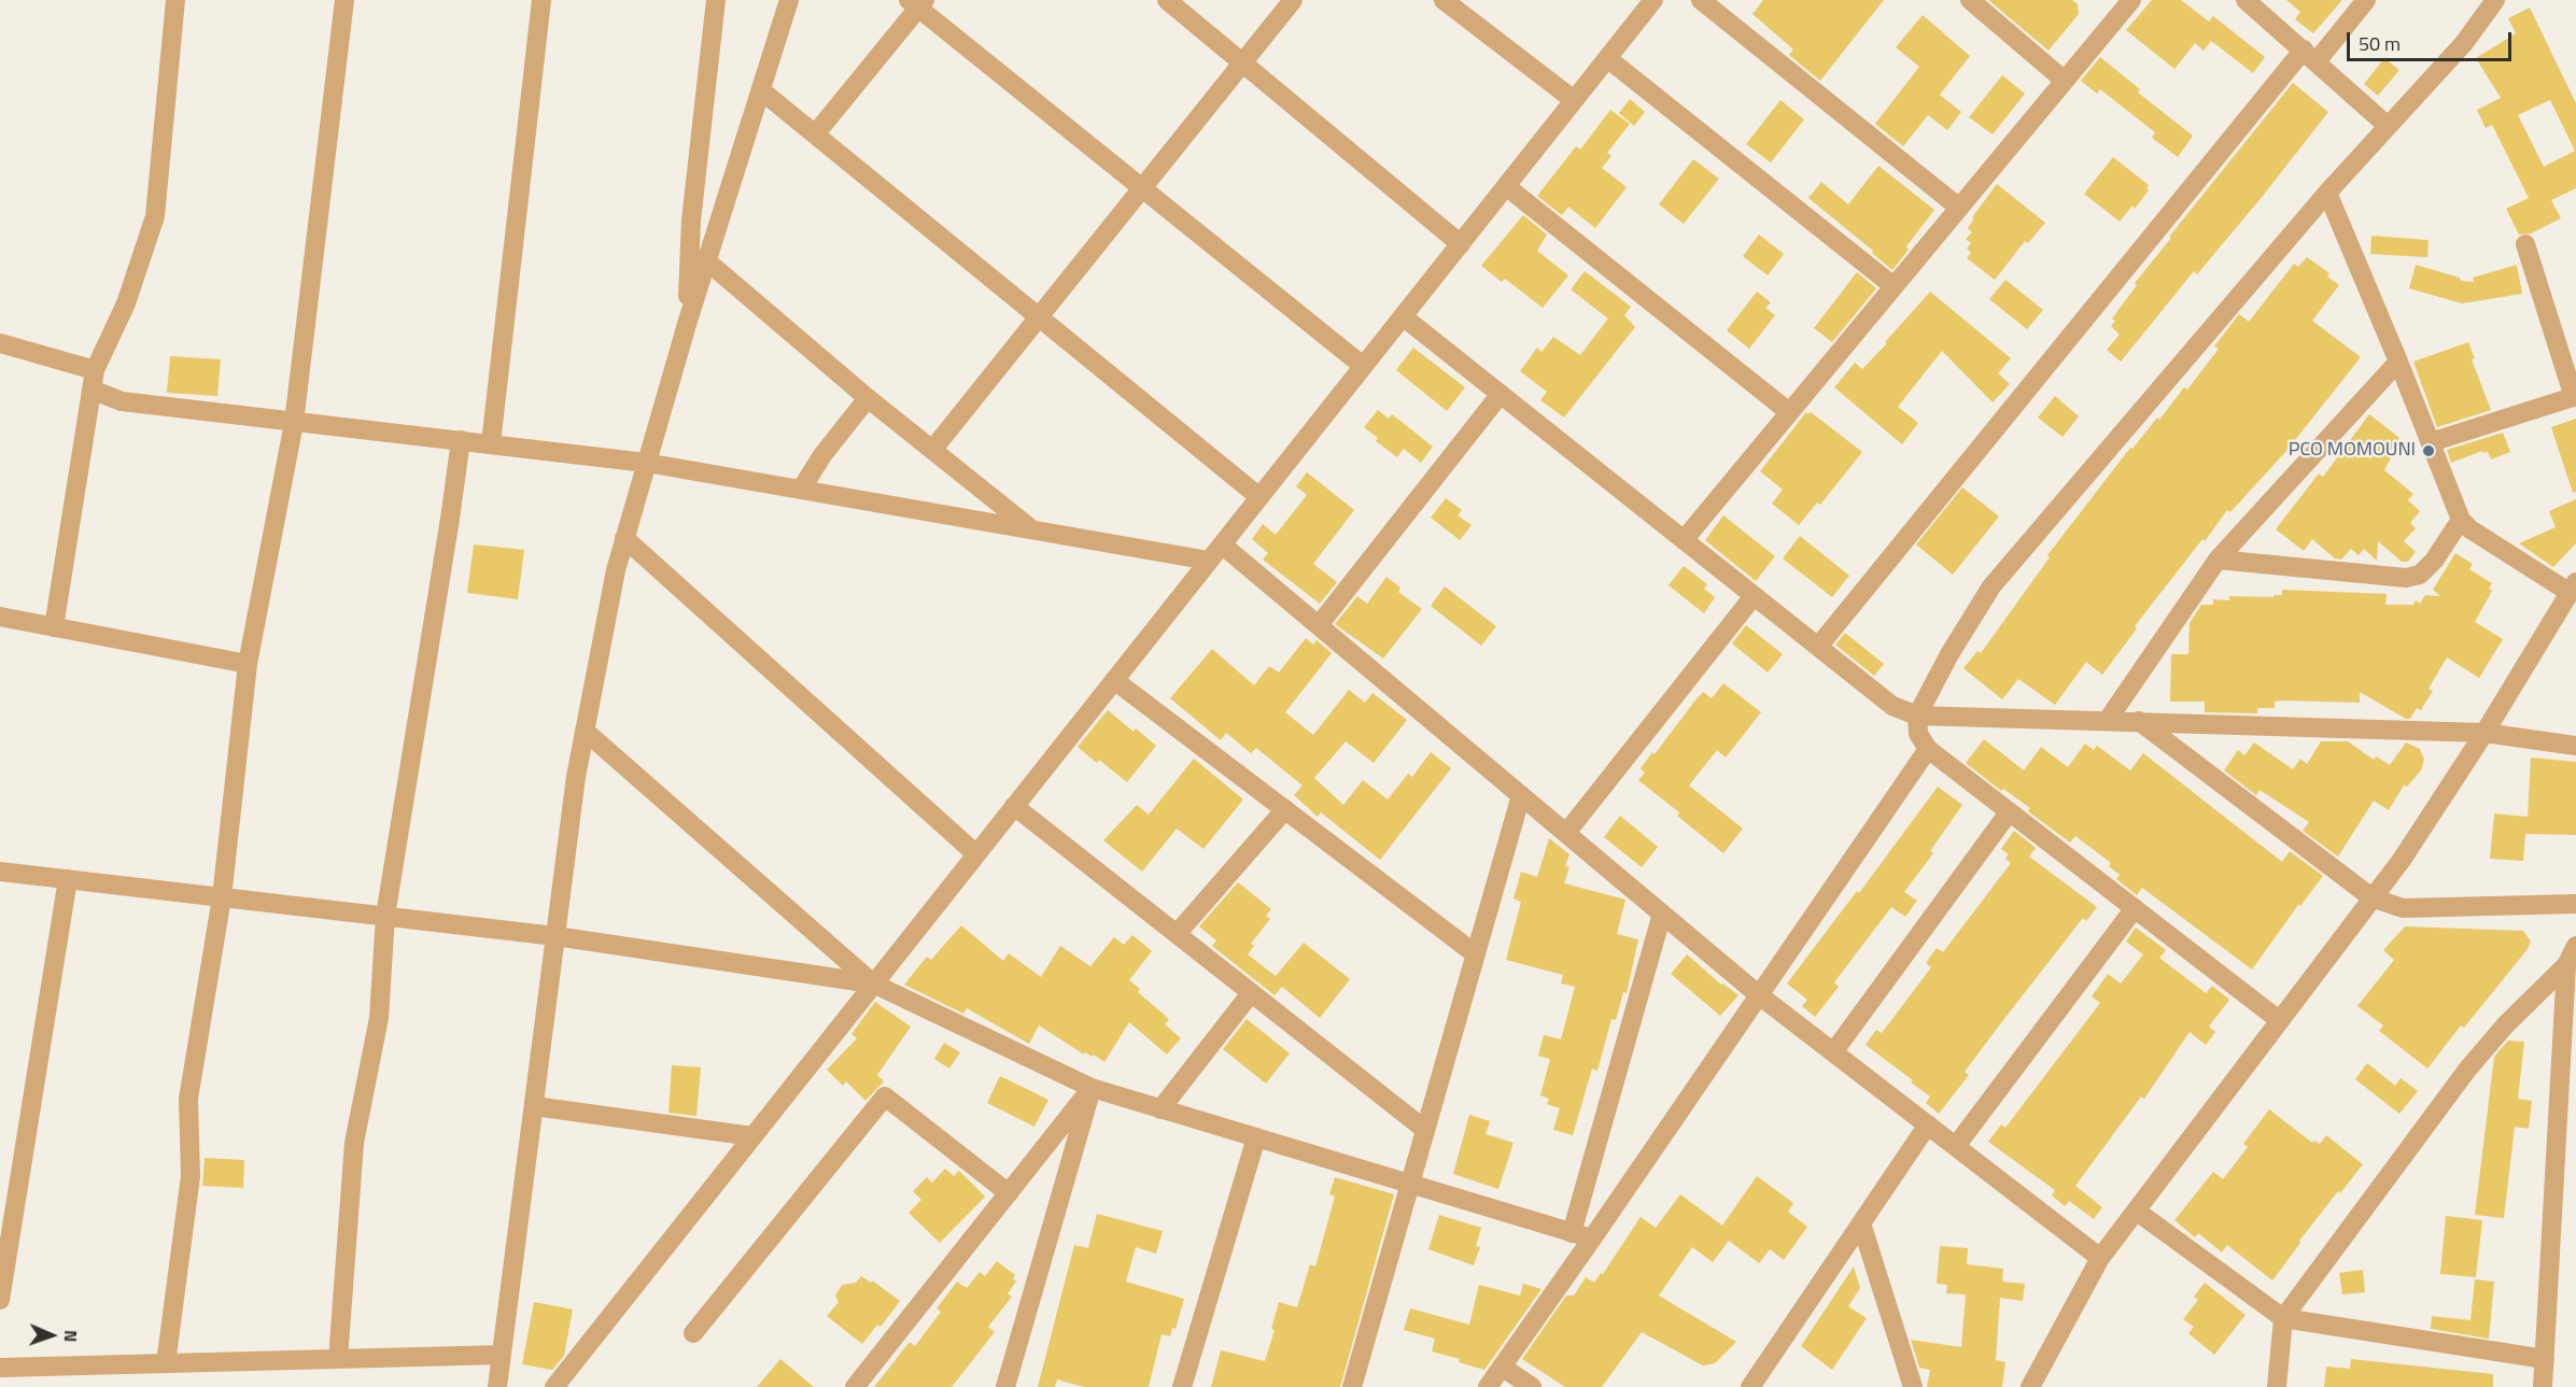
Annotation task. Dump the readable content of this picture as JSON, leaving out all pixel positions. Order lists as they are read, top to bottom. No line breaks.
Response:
{"places":["PCO MOMOUNI"],"scale_bar":"50 m","north":"right"}
